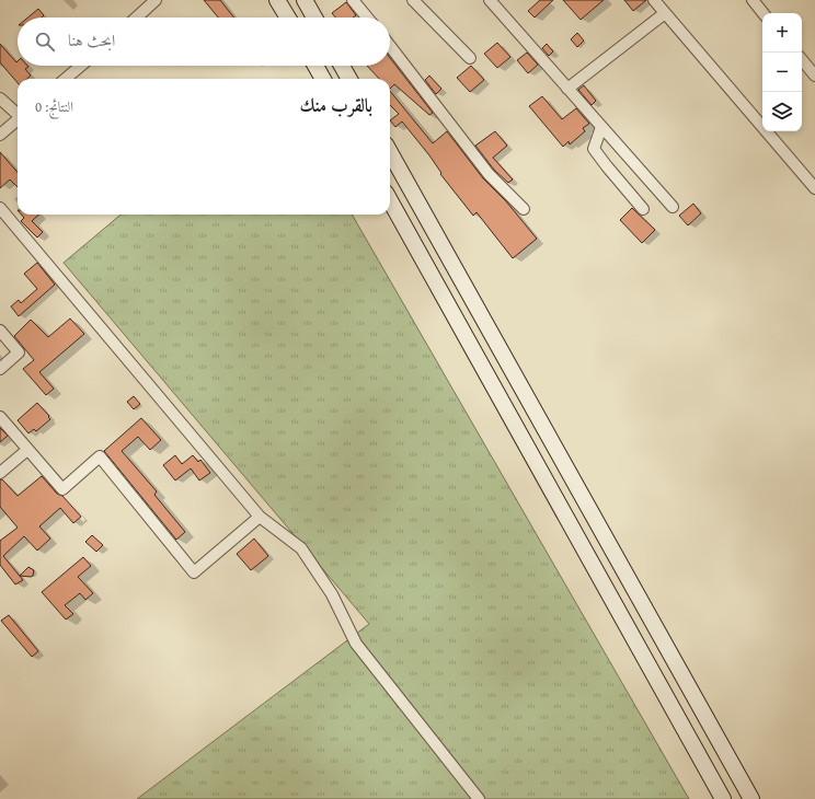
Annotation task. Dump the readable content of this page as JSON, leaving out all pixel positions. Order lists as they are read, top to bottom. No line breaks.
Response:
{"page":{"map_buttons":["+","−"],"search":"ابحث هنا","heading":["بالقرب منك","النتائج: 0"]}}
